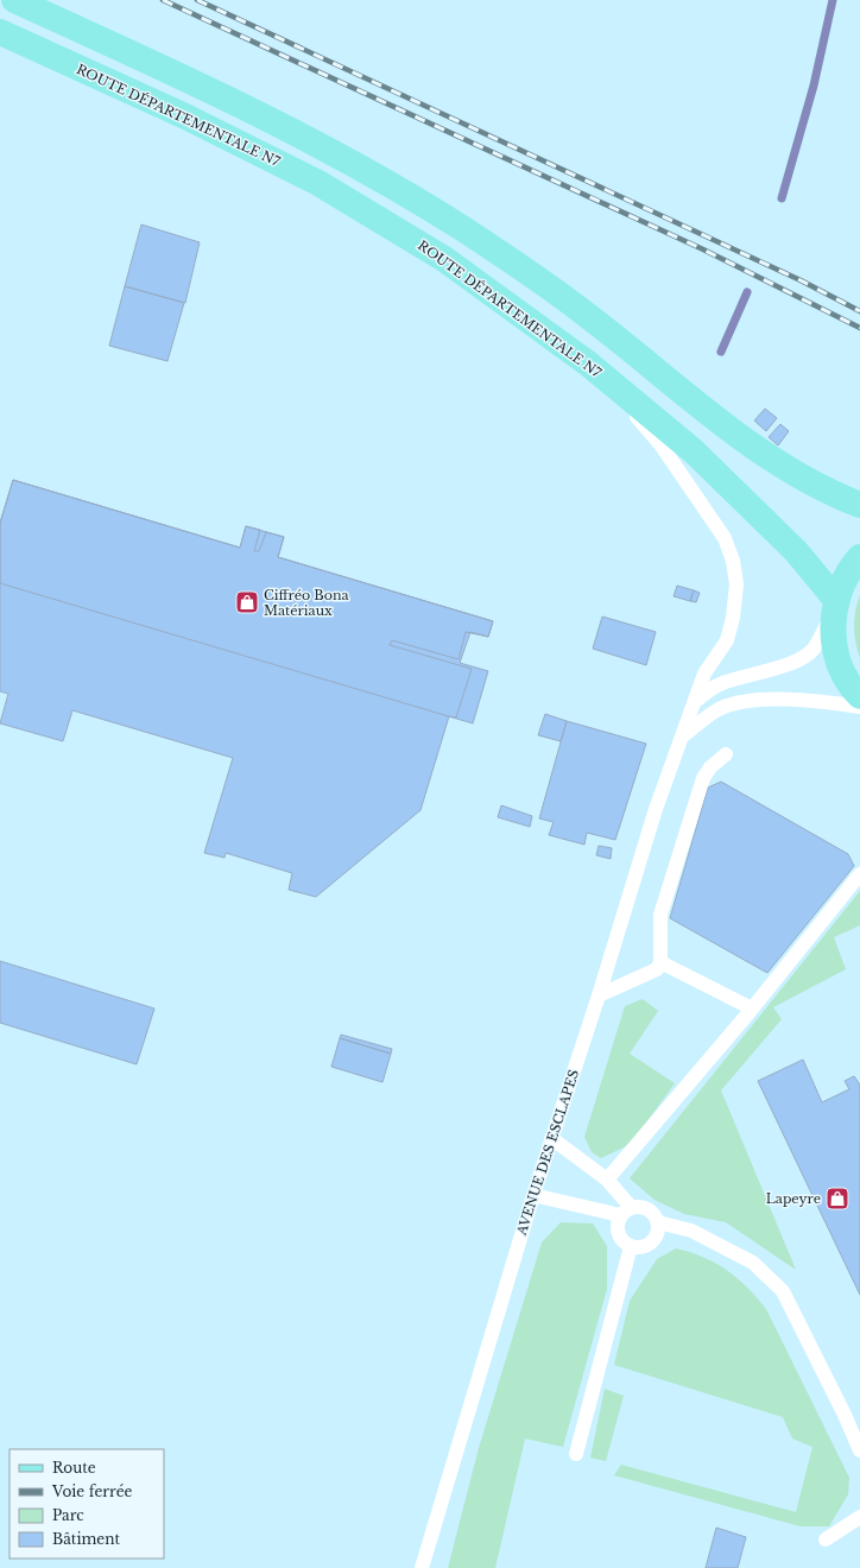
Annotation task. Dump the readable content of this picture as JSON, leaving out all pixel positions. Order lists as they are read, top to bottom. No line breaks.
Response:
{"streets":{"main road":["ROUTE DÉPARTEMENTALE N7"],"lane":["AVENUE DES ESCLAPES"]},"crossings":[["ROUTE DÉPARTEMENTALE N7","AVENUE DES ESCLAPES"]],"places":{"shop":["Ciffréo Bona Matériaux","Lapeyre"]},"legend":["Route","Voie ferrée","Parc","Bâtiment"]}
